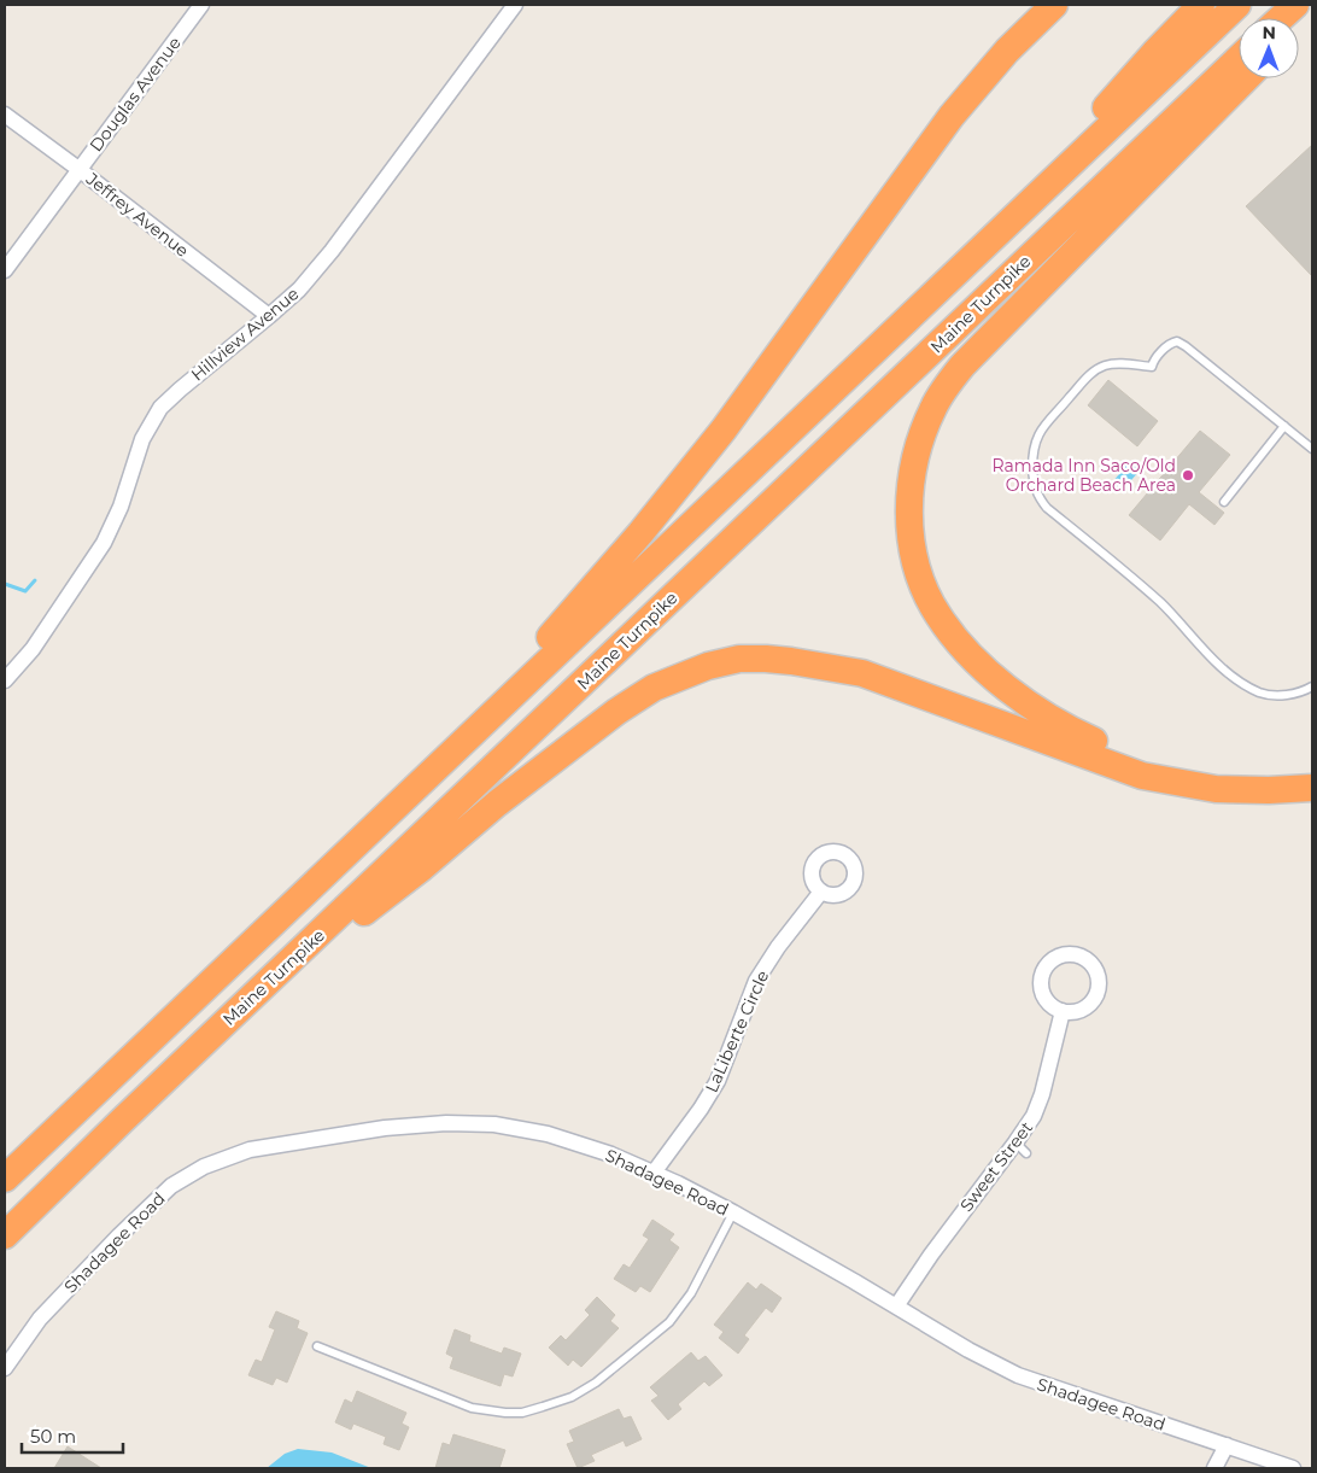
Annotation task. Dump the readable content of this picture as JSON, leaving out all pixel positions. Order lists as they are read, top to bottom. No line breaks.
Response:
{"streets":{"highway":["Maine Turnpike"],"street":["Douglas Avenue","Jeffrey Avenue","Hillview Avenue","LaLiberte Circle","Sweet Street","Shadagee Road"]},"crossings":[["Douglas Avenue","Jeffrey Avenue"],["Jeffrey Avenue","Hillview Avenue"],["LaLiberte Circle","Shadagee Road"],["Sweet Street","Shadagee Road"]],"places":["Ramada Inn Saco/Old Orchard Beach Area"],"scale_bar":"50 m","north":"top"}
